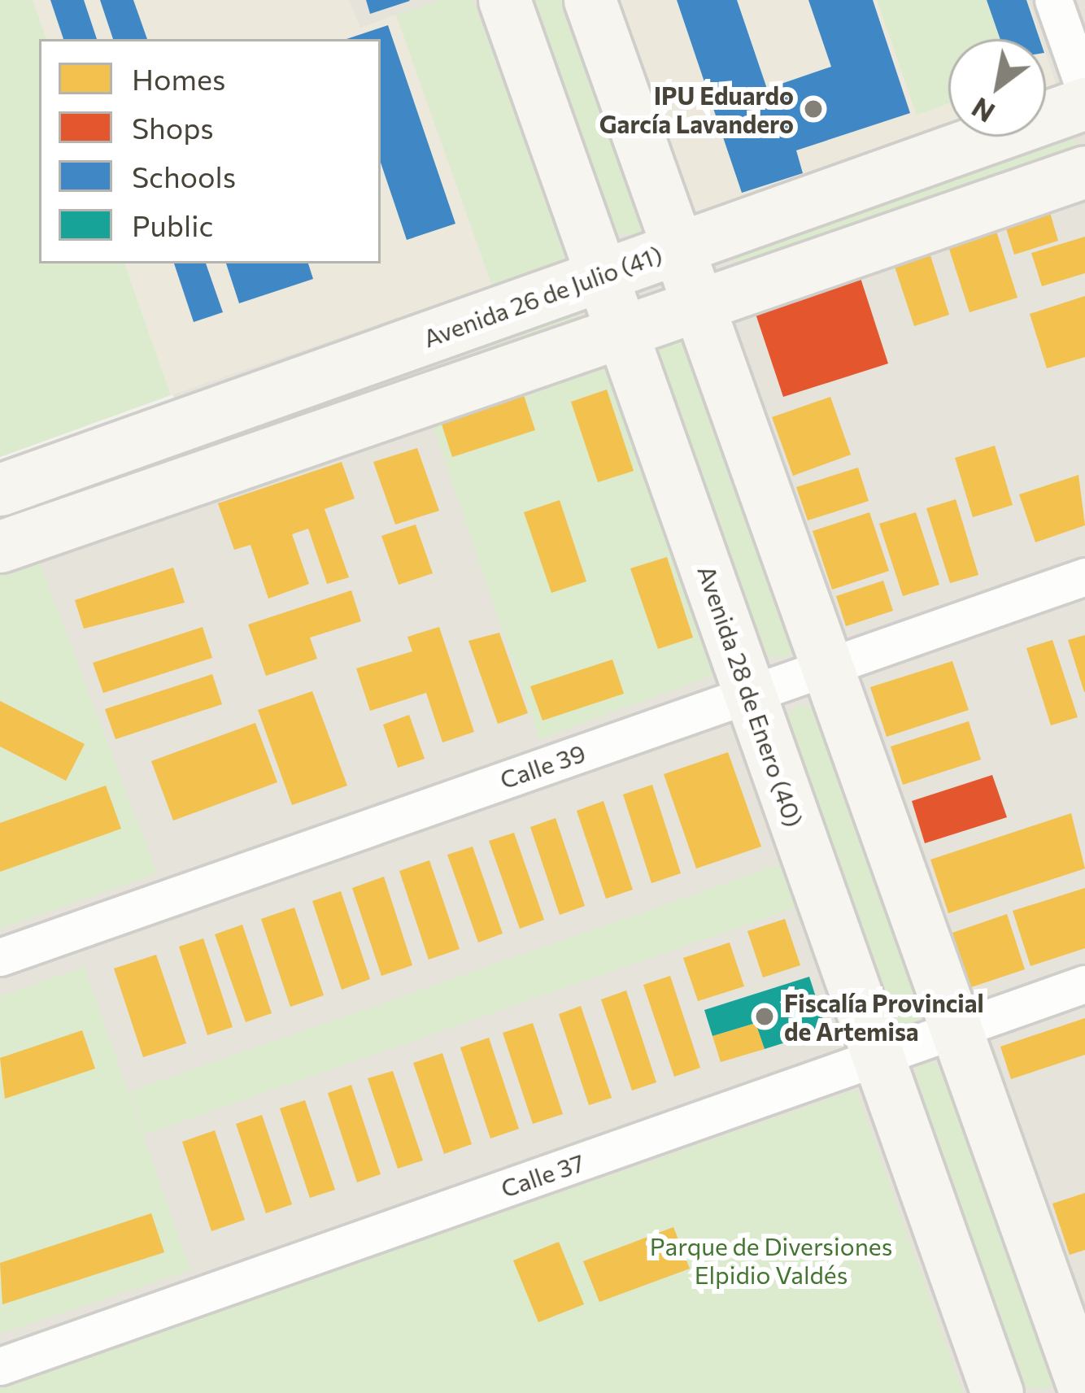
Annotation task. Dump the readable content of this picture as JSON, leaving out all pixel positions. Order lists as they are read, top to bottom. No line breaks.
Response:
{"streets":{"main road":["Avenida 26 de Julio (41)","Avenida 28 de Enero (40)"],"street":["Calle 39","Calle 37"]},"crossings":[["Avenida 26 de Julio (41)","Avenida 28 de Enero (40)"],["Avenida 28 de Enero (40)","Calle 39"],["Avenida 28 de Enero (40)","Calle 37"]],"parks":["Parque de Diversiones Elpidio Valdés"],"places":["IPU Eduardo García Lavandero","Fiscalía Provincial de Artemisa"],"legend":["Homes","Shops","Schools","Public"],"north":"bottom left"}
